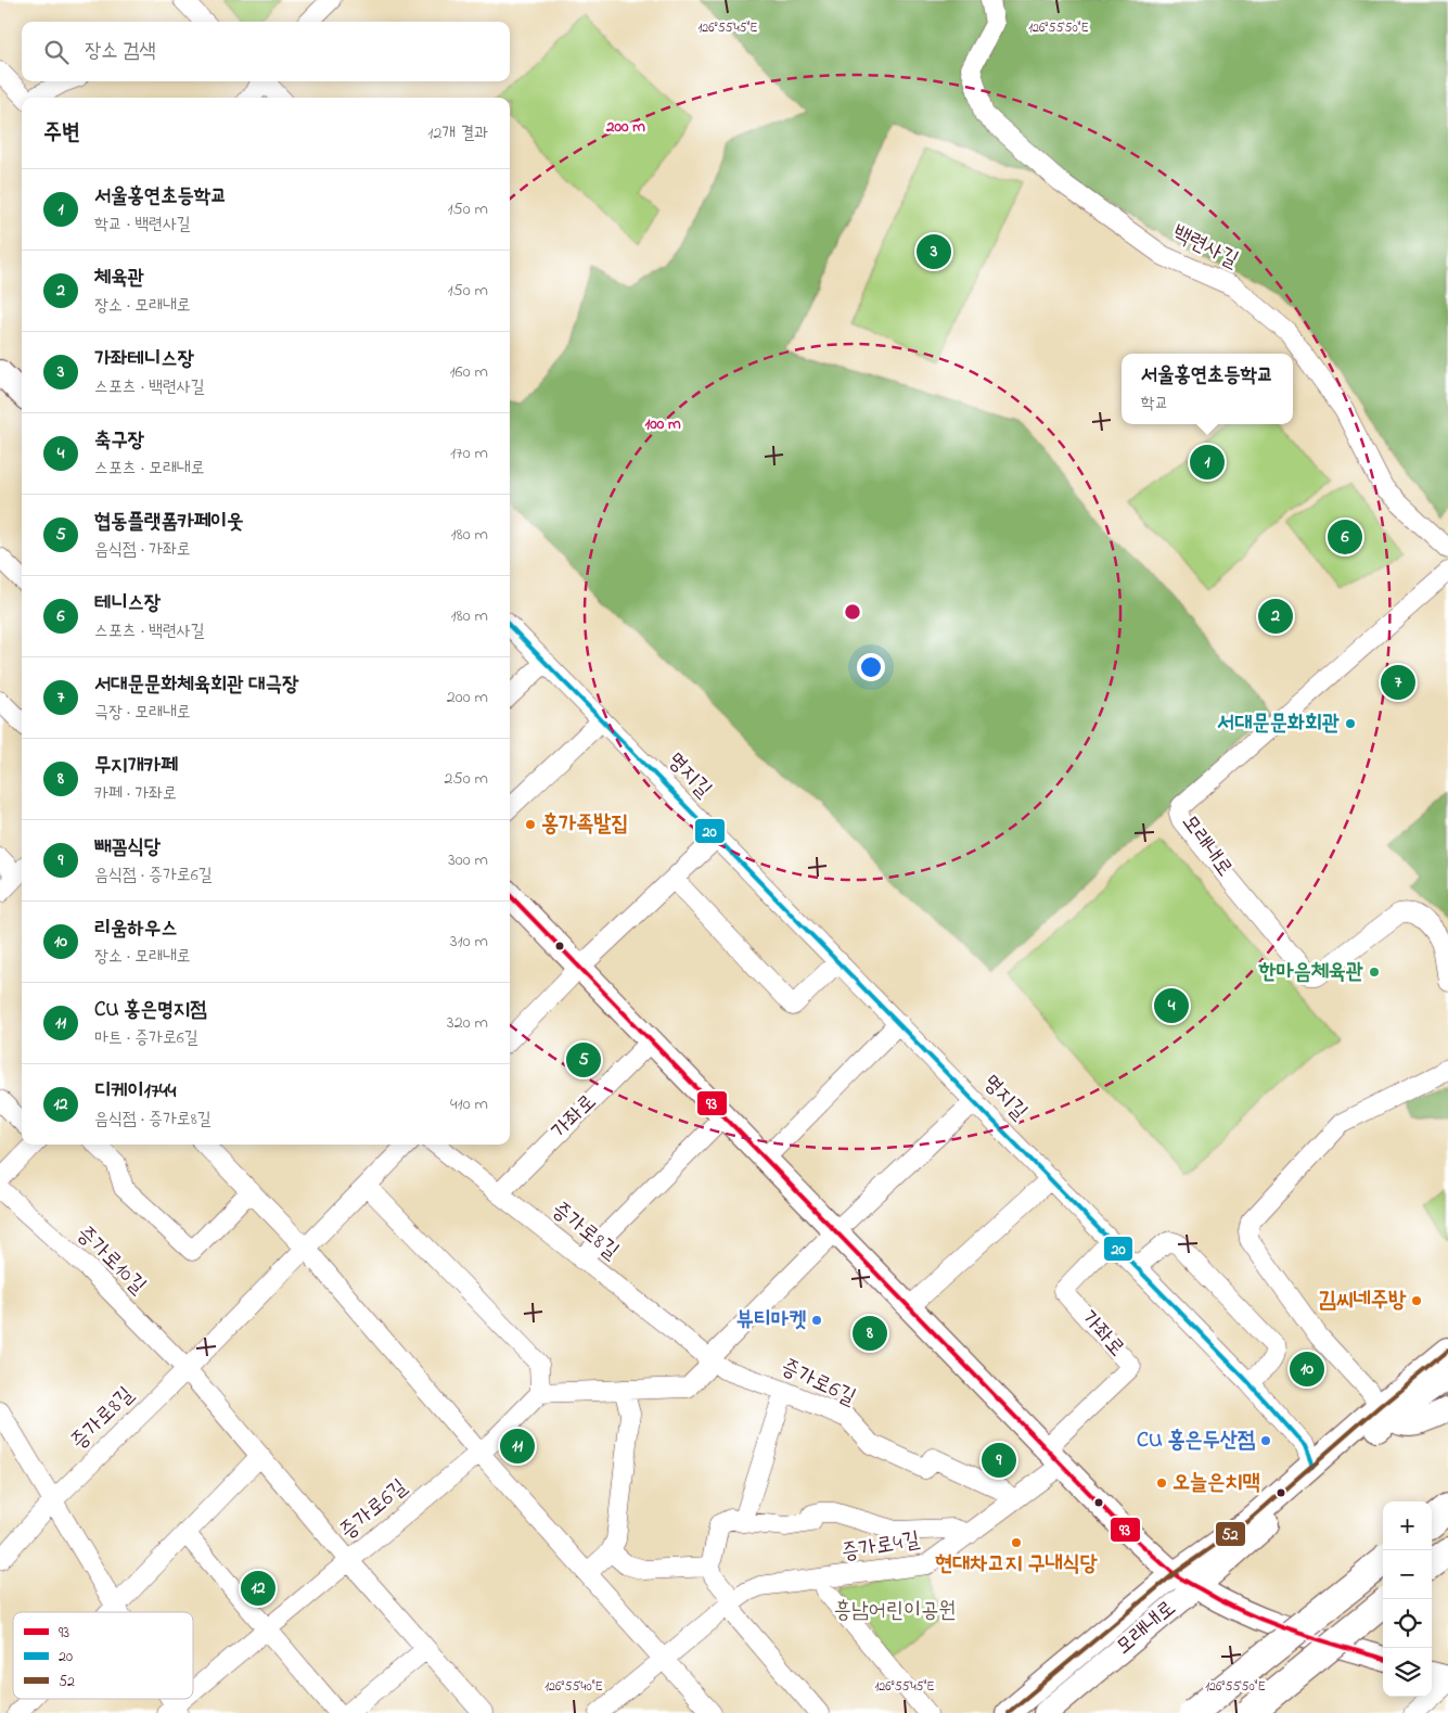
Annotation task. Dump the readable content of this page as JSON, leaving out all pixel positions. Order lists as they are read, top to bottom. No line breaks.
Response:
{"streets":{"main road":["모래내로"],"street":["백련사길","명지길","가좌로","증가로8길","증가로10길","증가로6길","증가로4길"]},"crossings":[["명지길","모래내로"],["명지길","가좌로"],["가좌로","증가로8길"],["가좌로","증가로4길"],["증가로8길","증가로10길"],["증가로8길","증가로6길"],["증가로6길","증가로4길"]],"parks":["흥남어린이공원"],"places":["서대문문화회관","홍가족발집","한마음체육관","김씨네주방","뷰티마켓","CU 홍은두산점","오늘은치맥","현대차고지 구내식당"],"lines":["transit line 20","transit line 93","transit line 52"],"legend":["93","20","52"],"page":{"search":"장소 검색","heading":["주변","12개 결과"],"list":[{"mark":"1","name":"서울홍연초등학교","note":"학교 · 백련사길","value":"150 m"},{"mark":"2","name":"체육관","note":"장소 · 모래내로","value":"150 m"},{"mark":"3","name":"가좌테니스장","note":"스포츠 · 백련사길","value":"160 m"},{"mark":"4","name":"축구장","note":"스포츠 · 모래내로","value":"170 m"},{"mark":"5","name":"협동플랫폼카페이웃","note":"음식점 · 가좌로","value":"180 m"},{"mark":"6","name":"테니스장","note":"스포츠 · 백련사길","value":"180 m"},{"mark":"7","name":"서대문문화체육회관 대극장","note":"극장 · 모래내로","value":"200 m"},{"mark":"8","name":"무지개카페","note":"카페 · 가좌로","value":"250 m"},{"mark":"9","name":"빼꼼식당","note":"음식점 · 증가로6길","value":"300 m"},{"mark":"10","name":"리움하우스","note":"장소 · 모래내로","value":"310 m"},{"mark":"11","name":"CU 홍은명지점","note":"마트 · 증가로6길","value":"320 m"},{"mark":"12","name":"디케이1744","note":"음식점 · 증가로8길","value":"410 m"}],"pins":["3","1","6","2","7","4","5","8","10","11","9","12"],"popup":["서울홍연초등학교","학교"],"map_buttons":["+","−"]},"coordinates":["126°55'45\"E","126°55'50\"E","126°55'40\"E"],"rings":["200 m","100 m"]}
